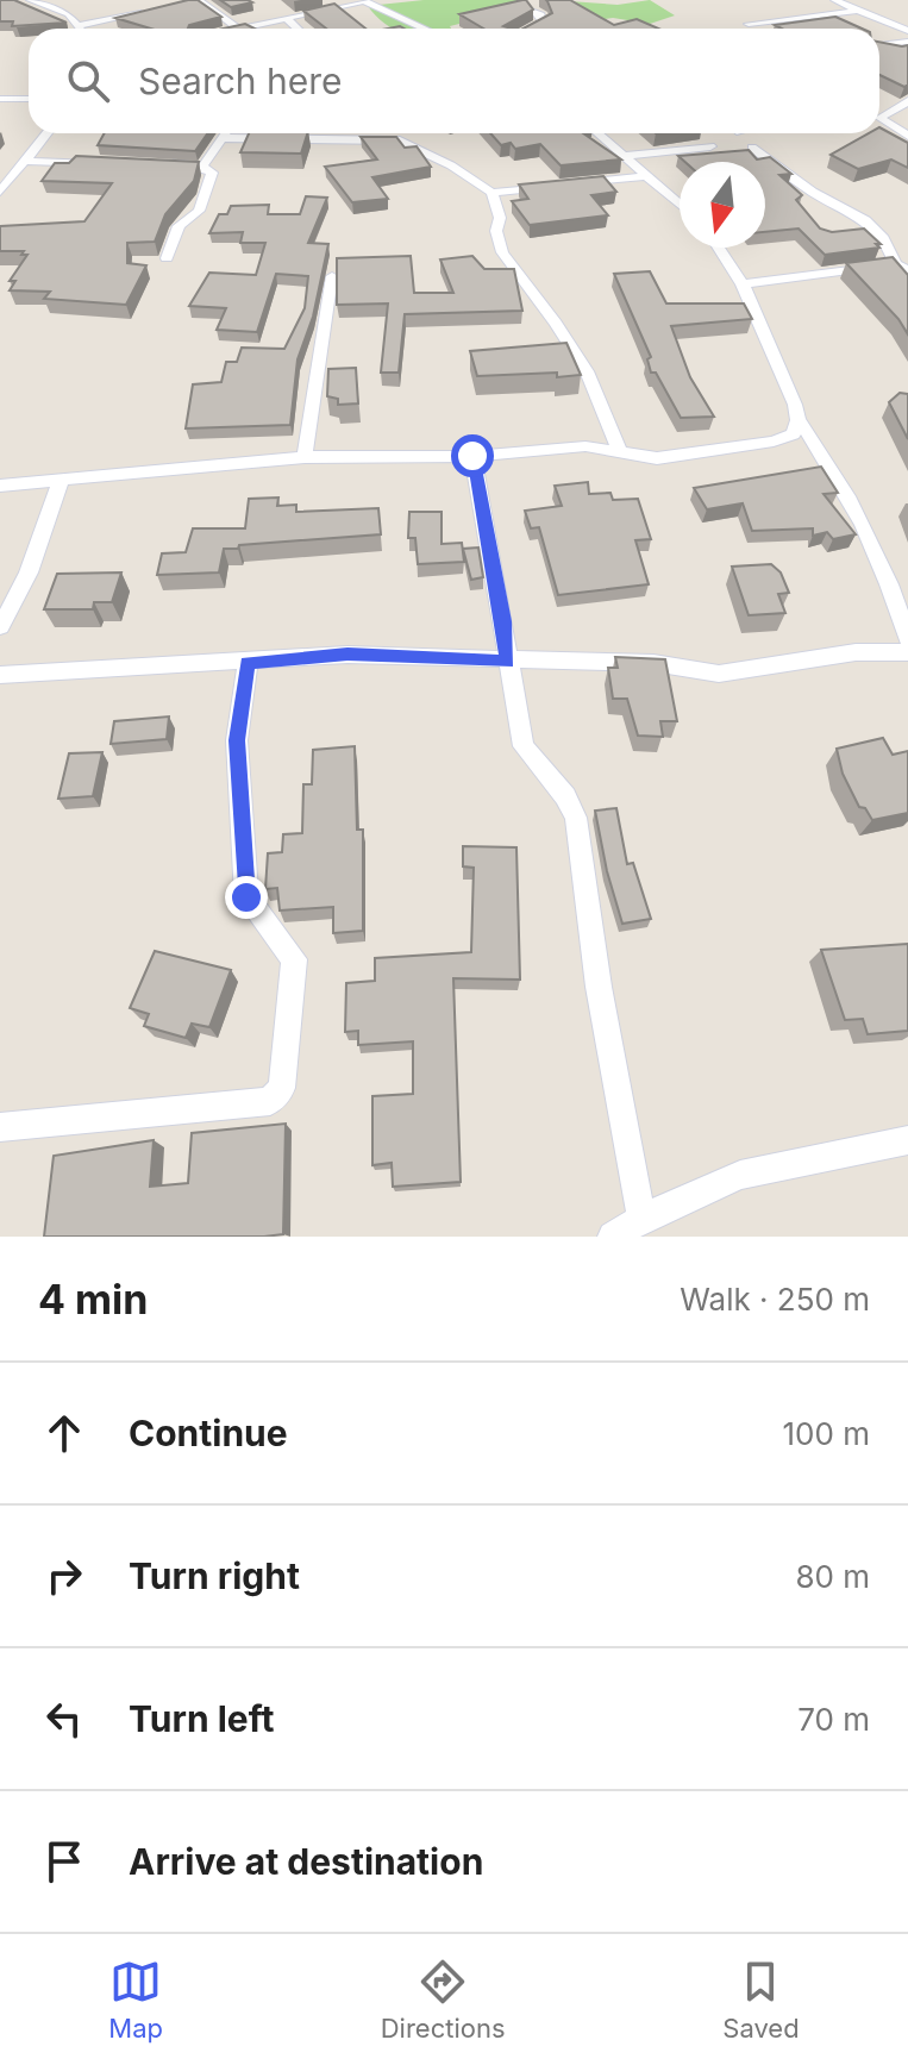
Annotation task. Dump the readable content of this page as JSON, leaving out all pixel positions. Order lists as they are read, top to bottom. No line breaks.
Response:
{"north":"bottom","page":{"search":"Search here","heading":["4 min","Walk · 250 m"],"list":[["Continue","100 m"],["Turn right","80 m"],["Turn left","70 m"],"Arrive at destination"],"nav":["Map","Directions","Saved"]}}
